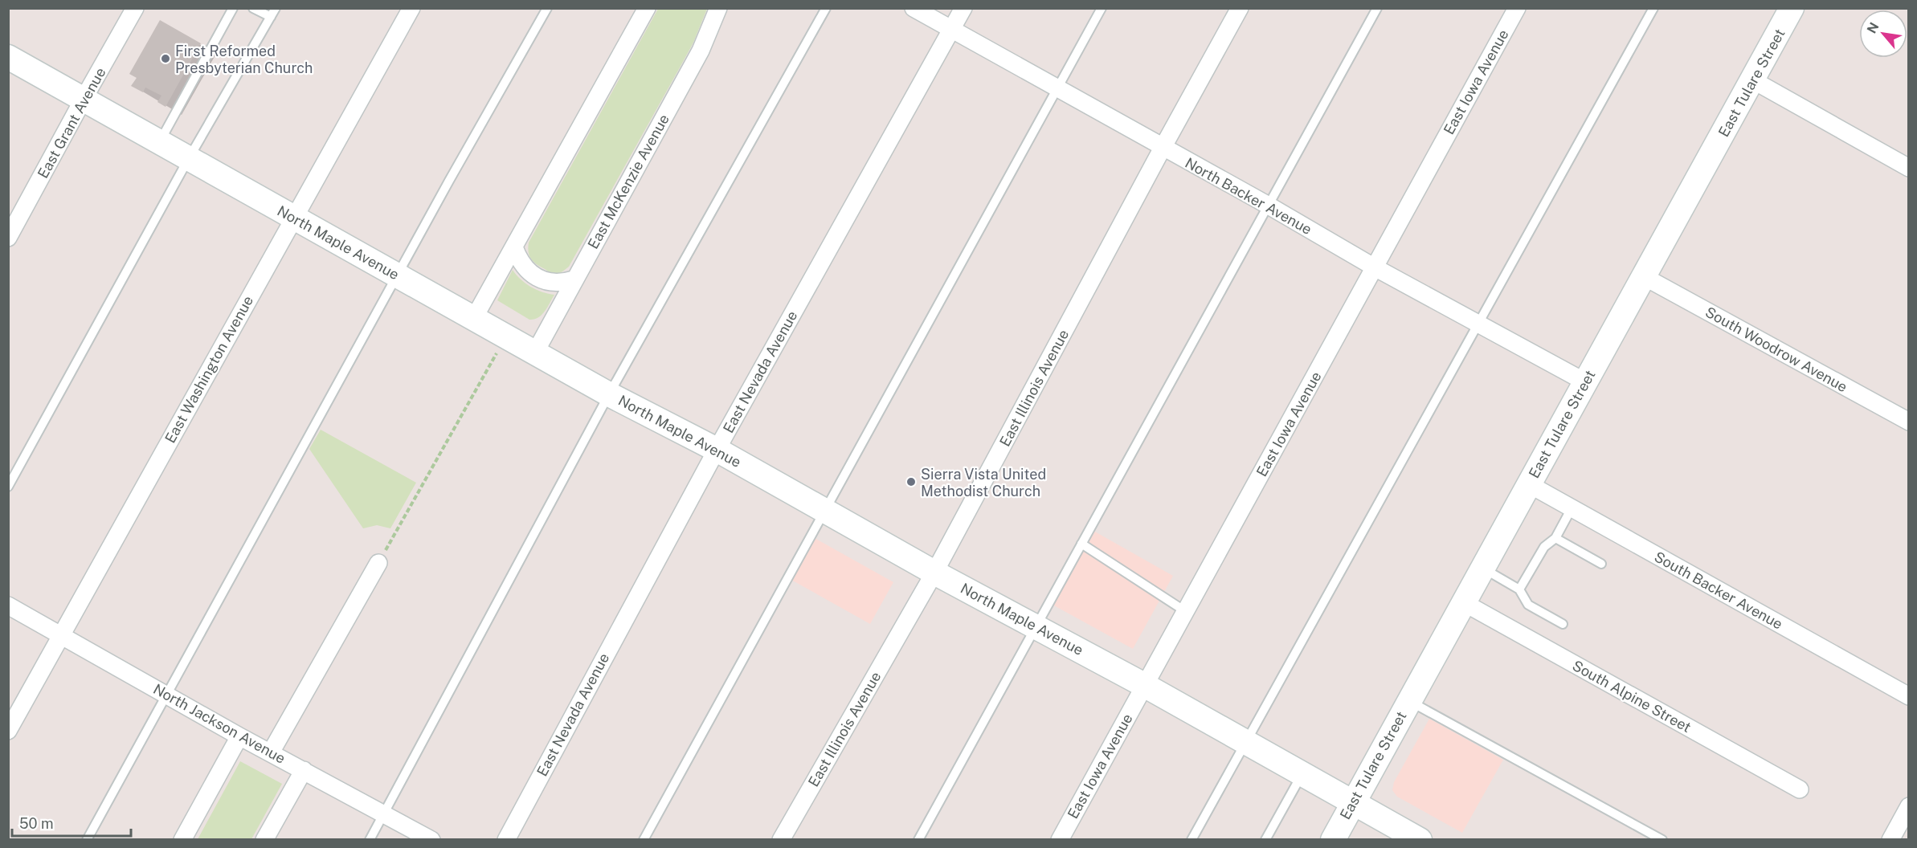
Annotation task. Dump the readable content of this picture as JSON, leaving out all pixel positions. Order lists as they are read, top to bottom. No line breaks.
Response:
{"streets":{"main road":["East Tulare Street","North Maple Avenue"],"street":["East Iowa Avenue","East Grant Avenue","East McKenzie Avenue","North Backer Avenue","South Woodrow Avenue","East Washington Avenue","East Nevada Avenue","East Illinois Avenue","South Backer Avenue","South Alpine Street","North Jackson Avenue"]},"crossings":[["East Iowa Avenue","North Backer Avenue"],["East Iowa Avenue","North Maple Avenue"],["East Tulare Street","North Backer Avenue"],["East Tulare Street","North Maple Avenue"],["East Tulare Street","South Woodrow Avenue"],["East Tulare Street","South Backer Avenue"],["East Tulare Street","South Alpine Street"],["East Grant Avenue","North Maple Avenue"],["East McKenzie Avenue","North Maple Avenue"],["North Backer Avenue","East Nevada Avenue"],["North Backer Avenue","East Illinois Avenue"],["North Maple Avenue","East Washington Avenue"],["North Maple Avenue","East Nevada Avenue"],["North Maple Avenue","East Illinois Avenue"],["East Washington Avenue","North Jackson Avenue"]],"places":["First Reformed Presbyterian Church","Sierra Vista United Methodist Church"],"scale_bar":"50 m","north":"top left"}
